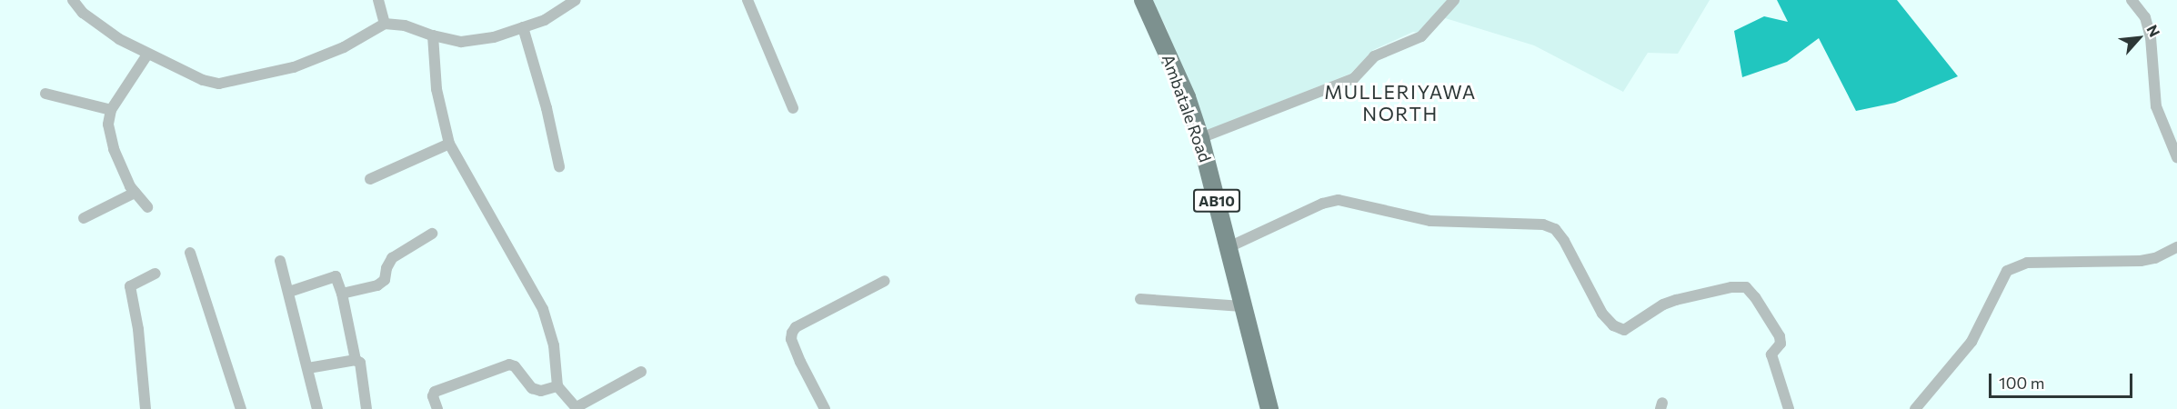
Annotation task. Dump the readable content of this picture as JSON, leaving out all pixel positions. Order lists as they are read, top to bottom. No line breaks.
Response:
{"streets":{"main road":["Ambatale Road","AB10"]},"districts":["MULLERIYAWA NORTH"],"scale_bar":"100 m","north":"top right"}
